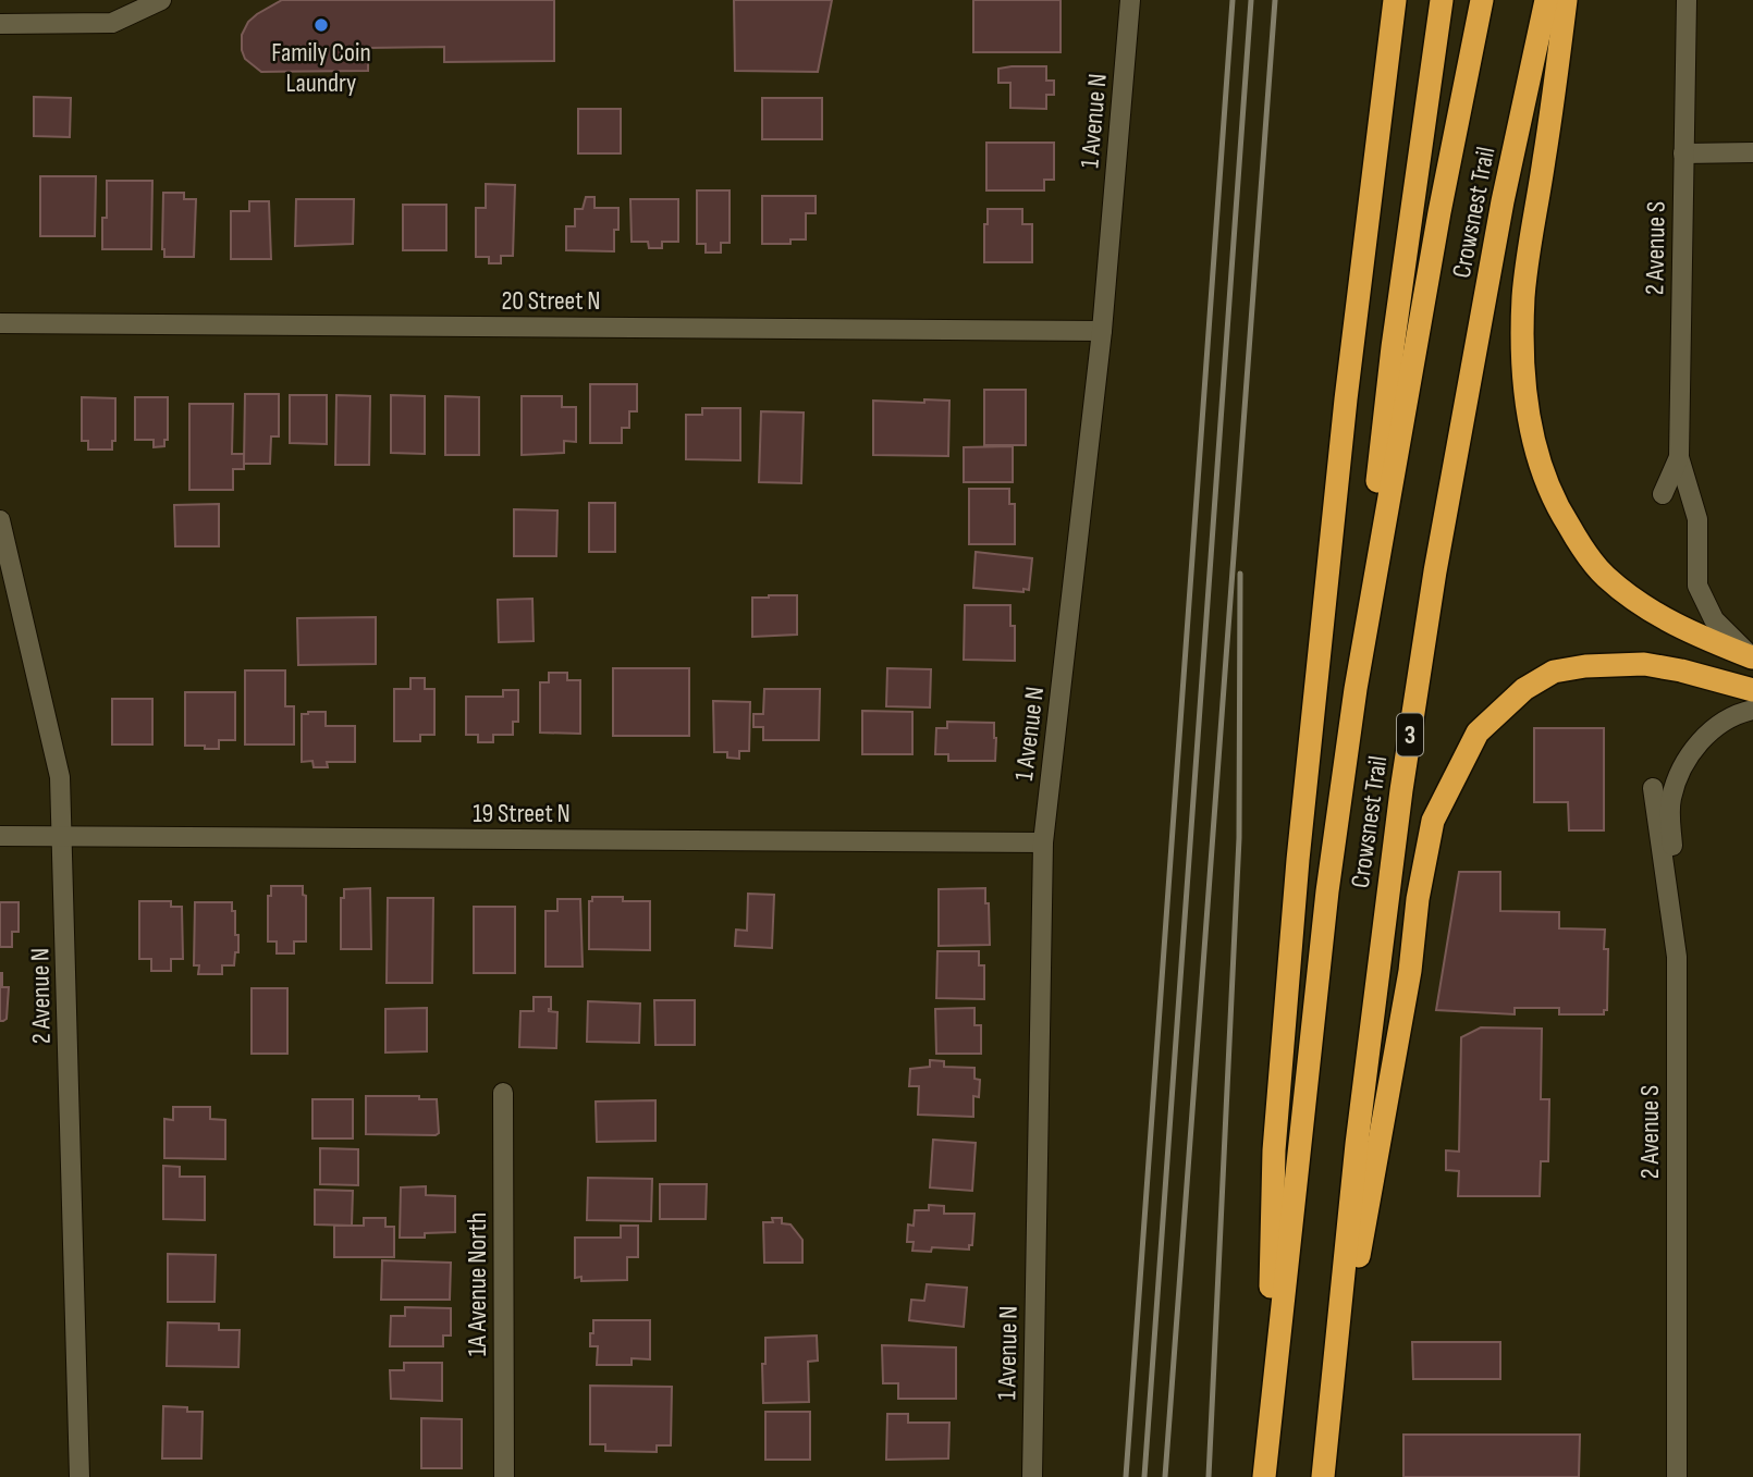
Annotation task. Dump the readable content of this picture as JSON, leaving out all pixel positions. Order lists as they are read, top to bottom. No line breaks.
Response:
{"streets":{"highway":["Crowsnest Trail","3"],"street":["1 Avenue N","2 Avenue S","20 Street N","19 Street N","2 Avenue N","1A Avenue North"]},"crossings":[["1 Avenue N","20 Street N"],["1 Avenue N","19 Street N"],["19 Street N","2 Avenue N"]],"places":["Family Coin Laundry"]}
